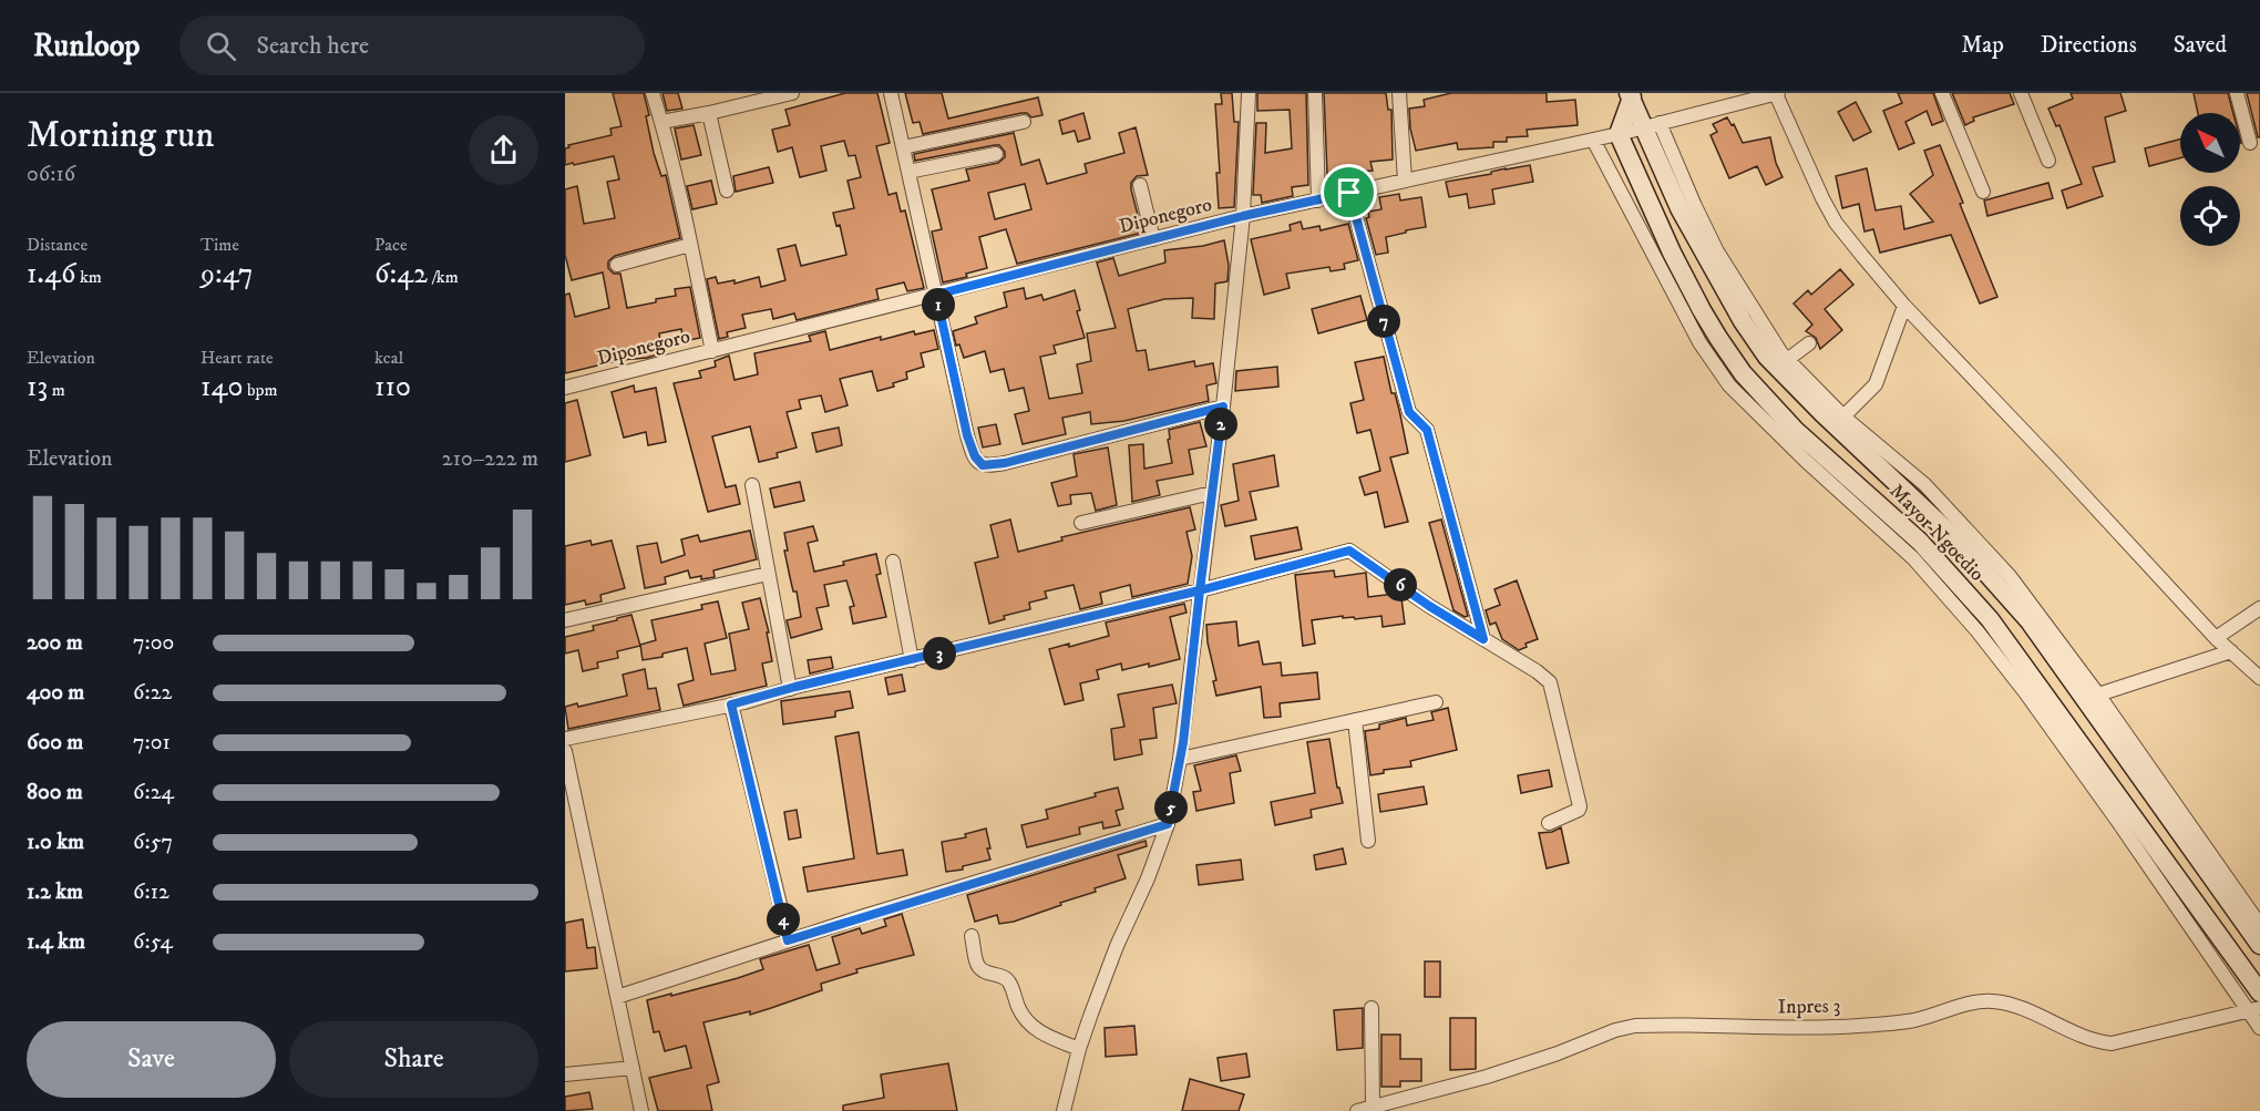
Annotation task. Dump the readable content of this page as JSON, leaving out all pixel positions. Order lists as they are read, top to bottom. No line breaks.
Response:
{"streets":{"street":["Diponegoro","Mayor Ngoedio","Inpres 3"]},"crossings":[["Diponegoro","Mayor Ngoedio"]],"north":"top left","page":{"header":"Runloop","search":"Search here","nav":["Map","Directions","Saved"],"heading":["Morning run","06:16"],"stats":[["Distance","1.46 km"],["Time","9:47"],["Pace","6:42 /km"],["Elevation","13 m"],["Heart rate","140 bpm"],["kcal","110"]],"pins":["1","7","2","6","3","5","4"],"chart":["Elevation","210–222 m"],"list":[{"name":"200 m","note":"7:00"},{"name":"400 m","note":"6:22"},{"name":"600 m","note":"7:01"},{"name":"800 m","note":"6:24"},{"name":"1.0 km","note":"6:57"},{"name":"1.2 km","note":"6:12"},{"name":"1.4 km","note":"6:54"}],"buttons":["Save","Share"]}}
